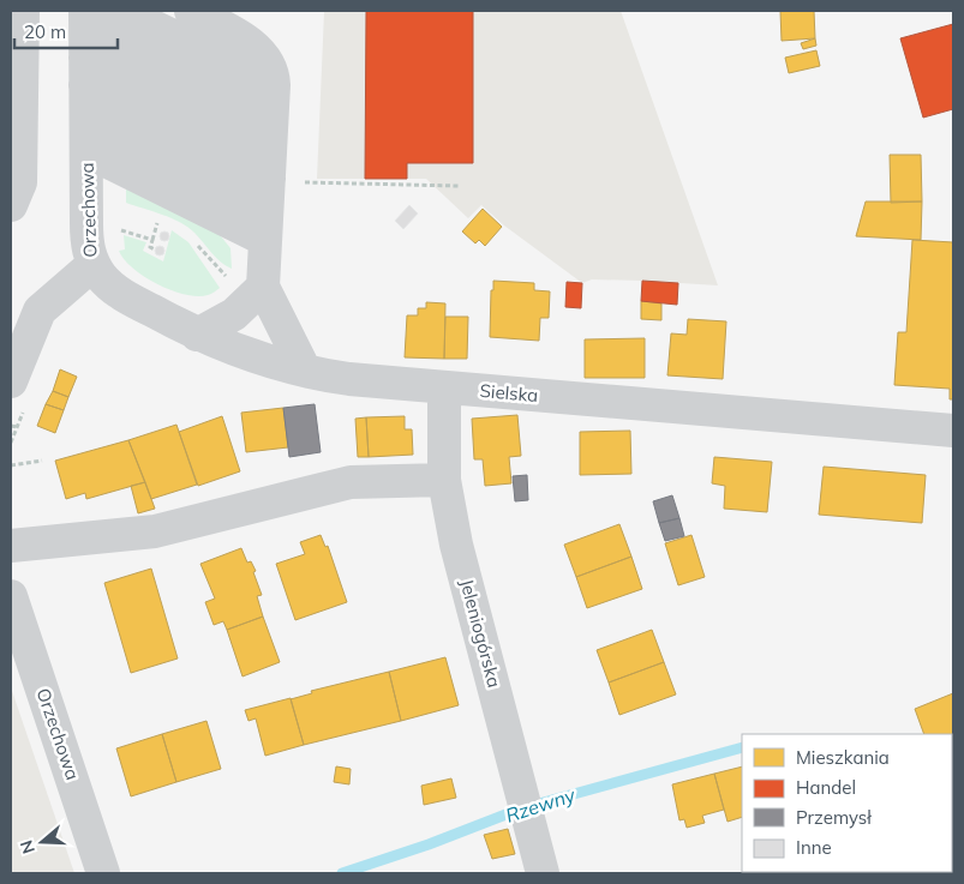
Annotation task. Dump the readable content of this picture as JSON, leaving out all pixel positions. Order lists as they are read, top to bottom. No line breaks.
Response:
{"streets":{"street":["Orzechowa","Sielska","Jeleniogórska"]},"crossings":[["Orzechowa","Sielska"],["Sielska","Jeleniogórska"]],"water":["Rzewny"],"legend":["Mieszkania","Handel","Przemysł","Inne"],"scale_bar":"20 m","north":"left"}
